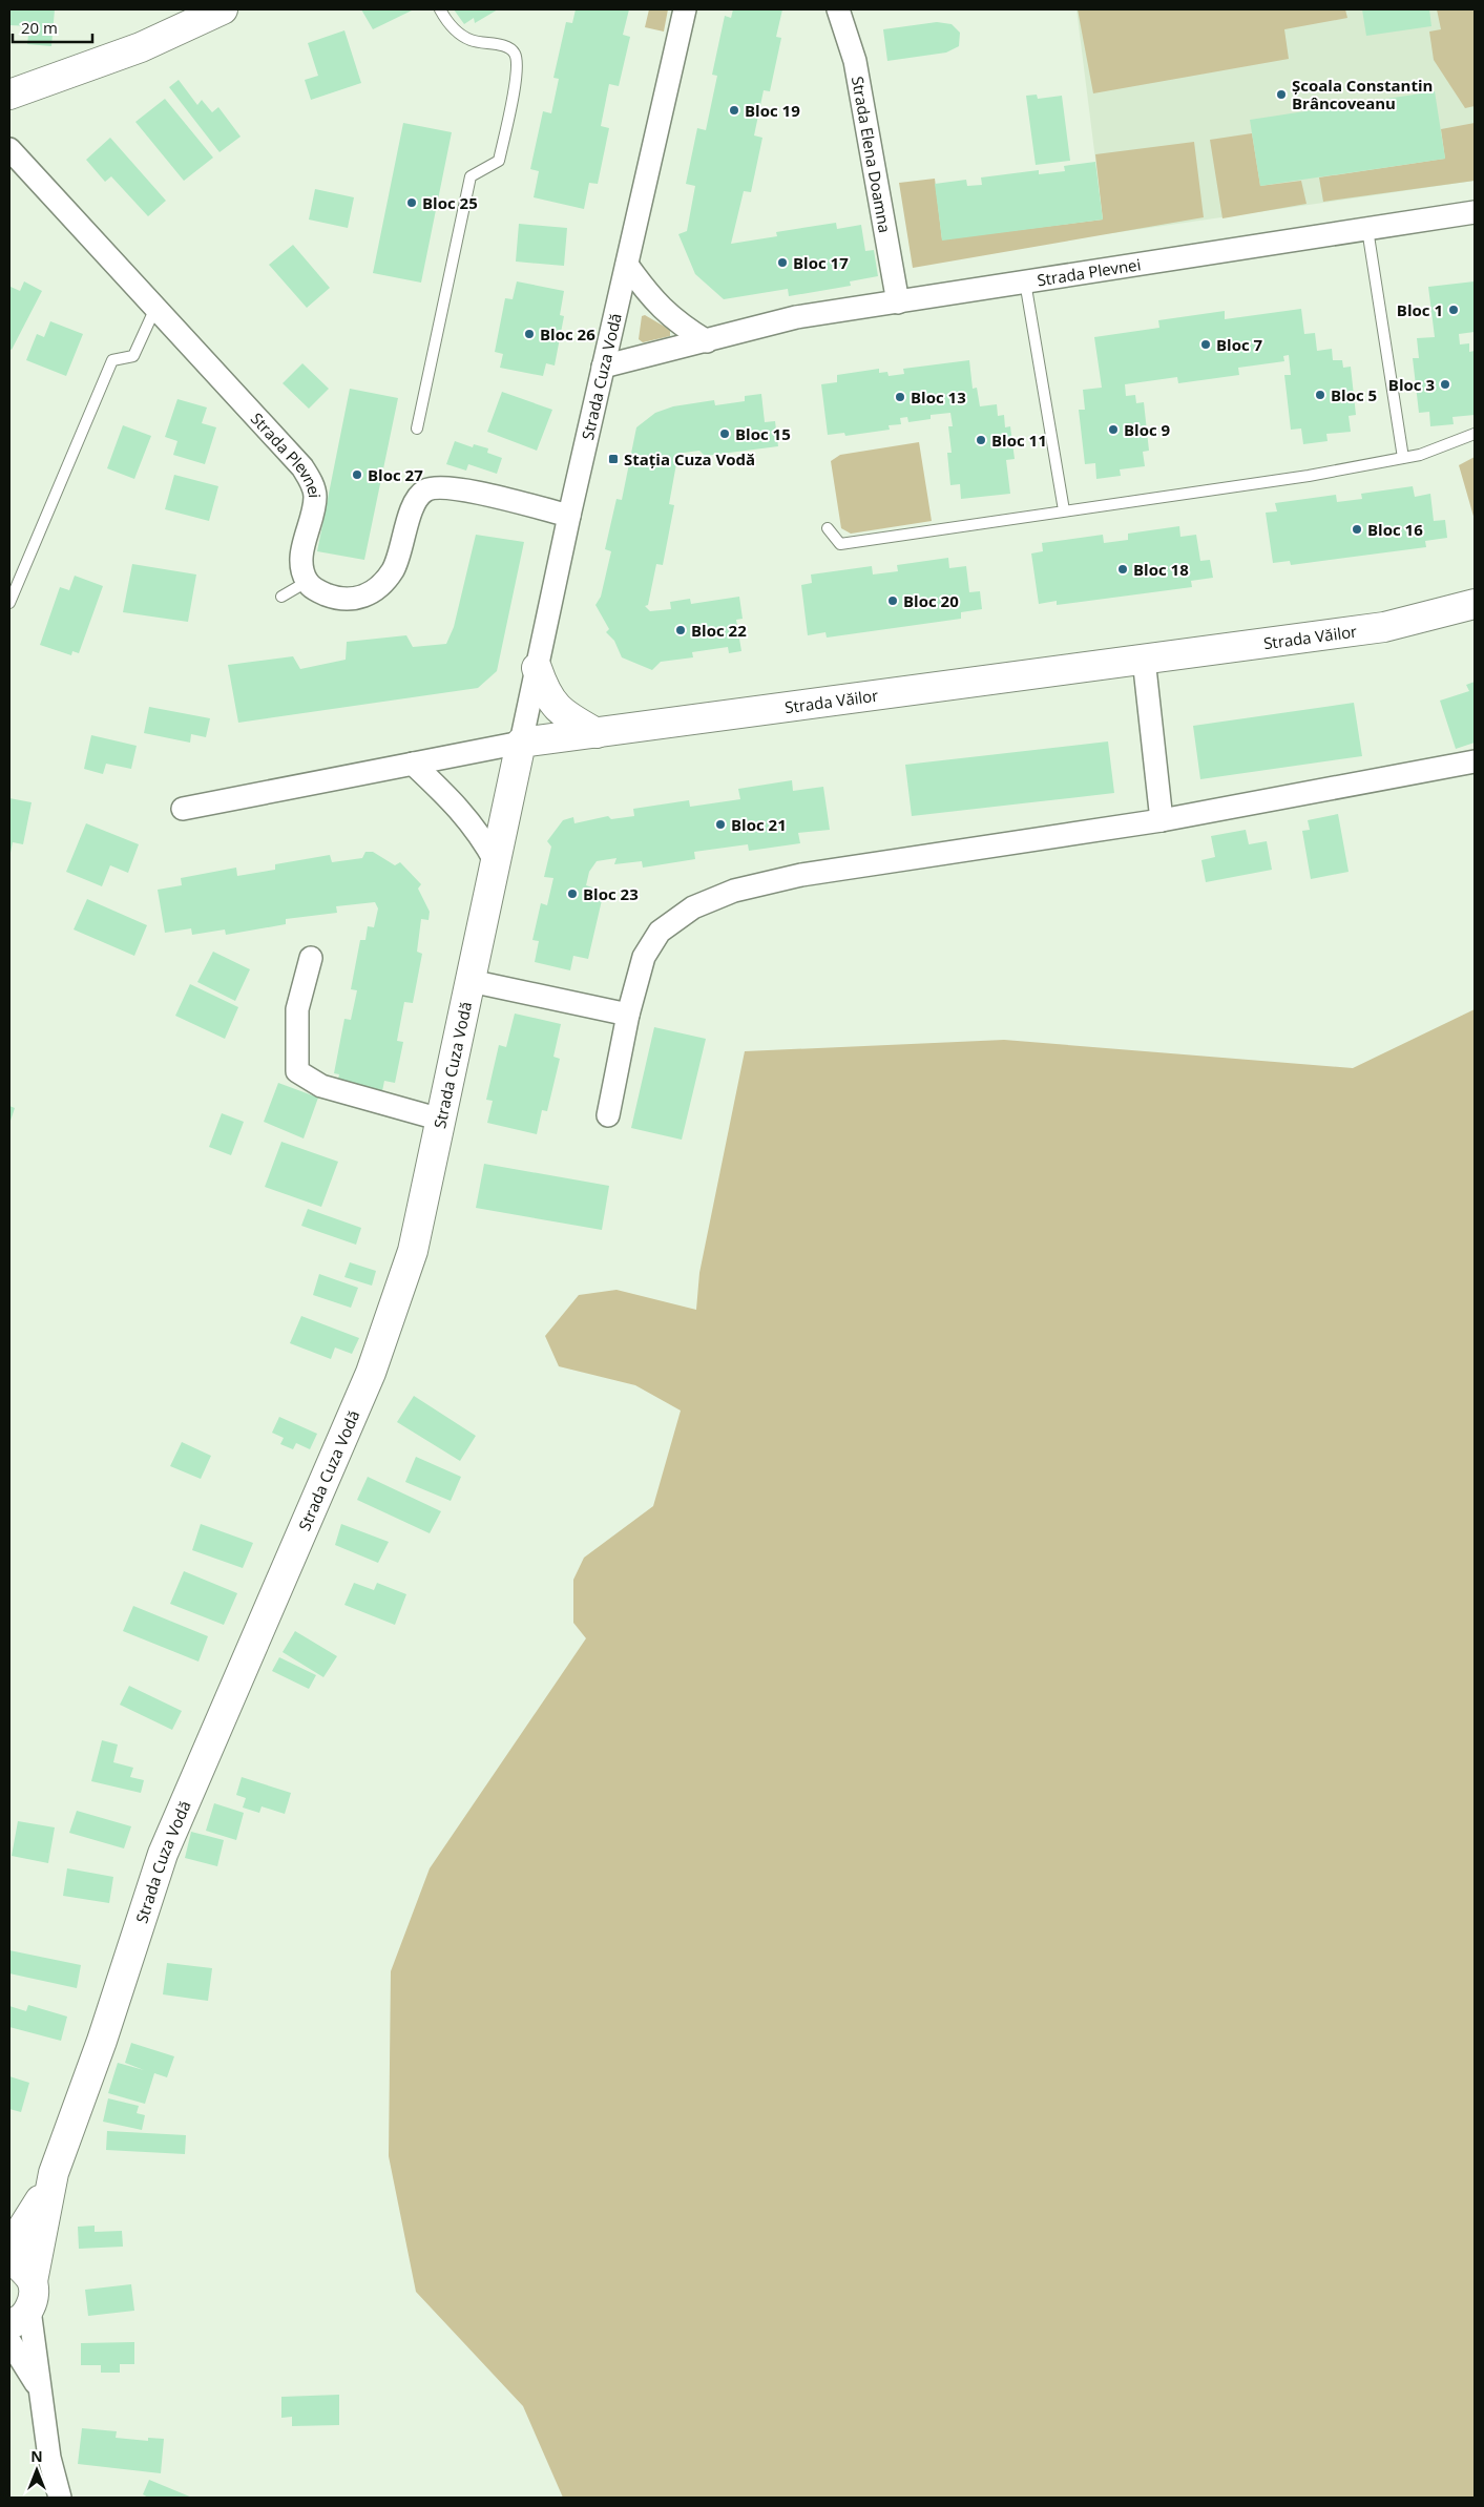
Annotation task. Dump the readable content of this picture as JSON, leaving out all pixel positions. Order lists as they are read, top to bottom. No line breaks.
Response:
{"streets":{"street":["Strada Elena Doamna","Strada Plevnei","Strada Cuza Vodă","Strada Văilor"]},"crossings":[["Strada Elena Doamna","Strada Plevnei"],["Strada Plevnei","Strada Cuza Vodă"],["Strada Cuza Vodă","Strada Văilor"]],"places":{"other":["Școala Constantin Brâncoveanu","Bloc 19","Bloc 25","Bloc 17","Bloc 1","Bloc 26","Bloc 7","Bloc 3","Bloc 5","Bloc 13","Bloc 9","Bloc 15","Bloc 11","Bloc 27","Bloc 16","Bloc 18","Bloc 20","Bloc 22","Bloc 21","Bloc 23"],"transit":["Stația Cuza Vodă"]},"scale_bar":"20 m","north":"top"}
